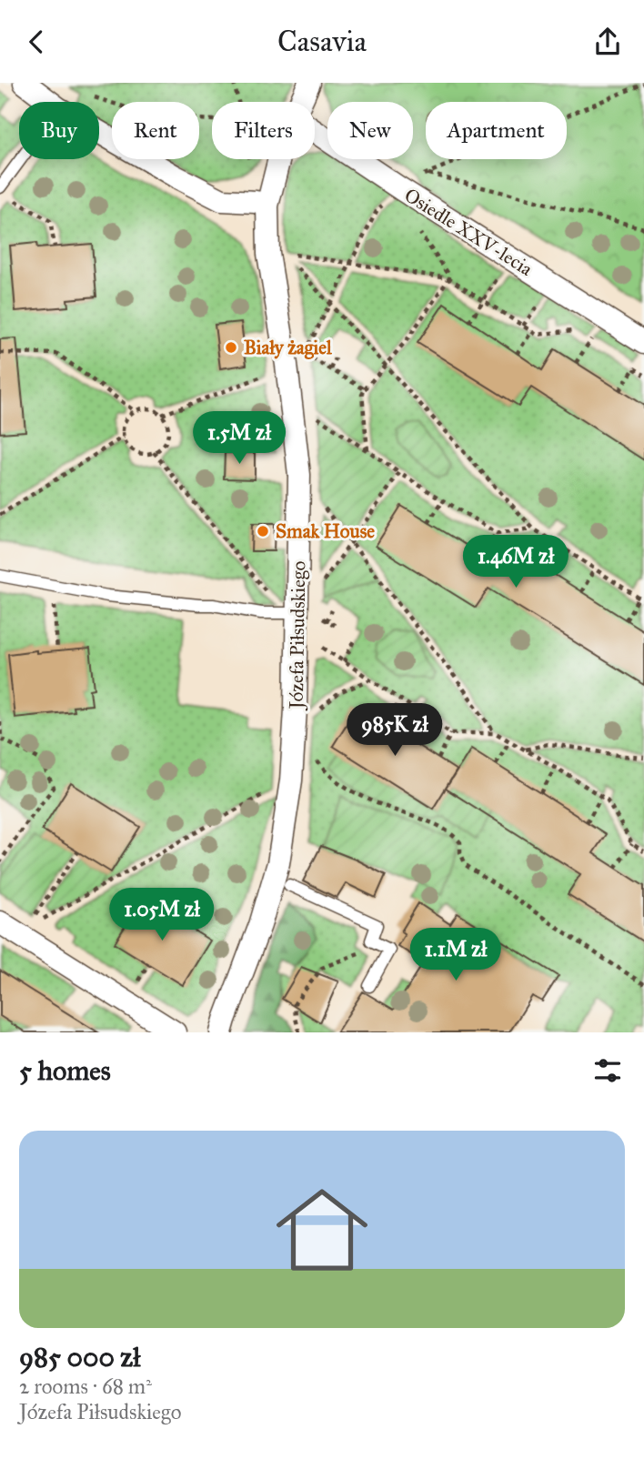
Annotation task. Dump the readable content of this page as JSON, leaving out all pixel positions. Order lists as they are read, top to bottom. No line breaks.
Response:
{"streets":{"street":["Osiedle XXV-lecia","Józefa Piłsudskiego"]},"places":["Biały żagiel","Smak House"],"page":{"header":"Casavia","chip":["Buy","Rent","Filters","New","Apartment"],"price":["1.5M zł","1.46M zł","985K zł","1.05M zł","1.1M zł"],"heading":"5 homes","list":[{"name":"985 000 zł","note":"2 rooms · 68 m² · Józefa Piłsudskiego"}]}}
